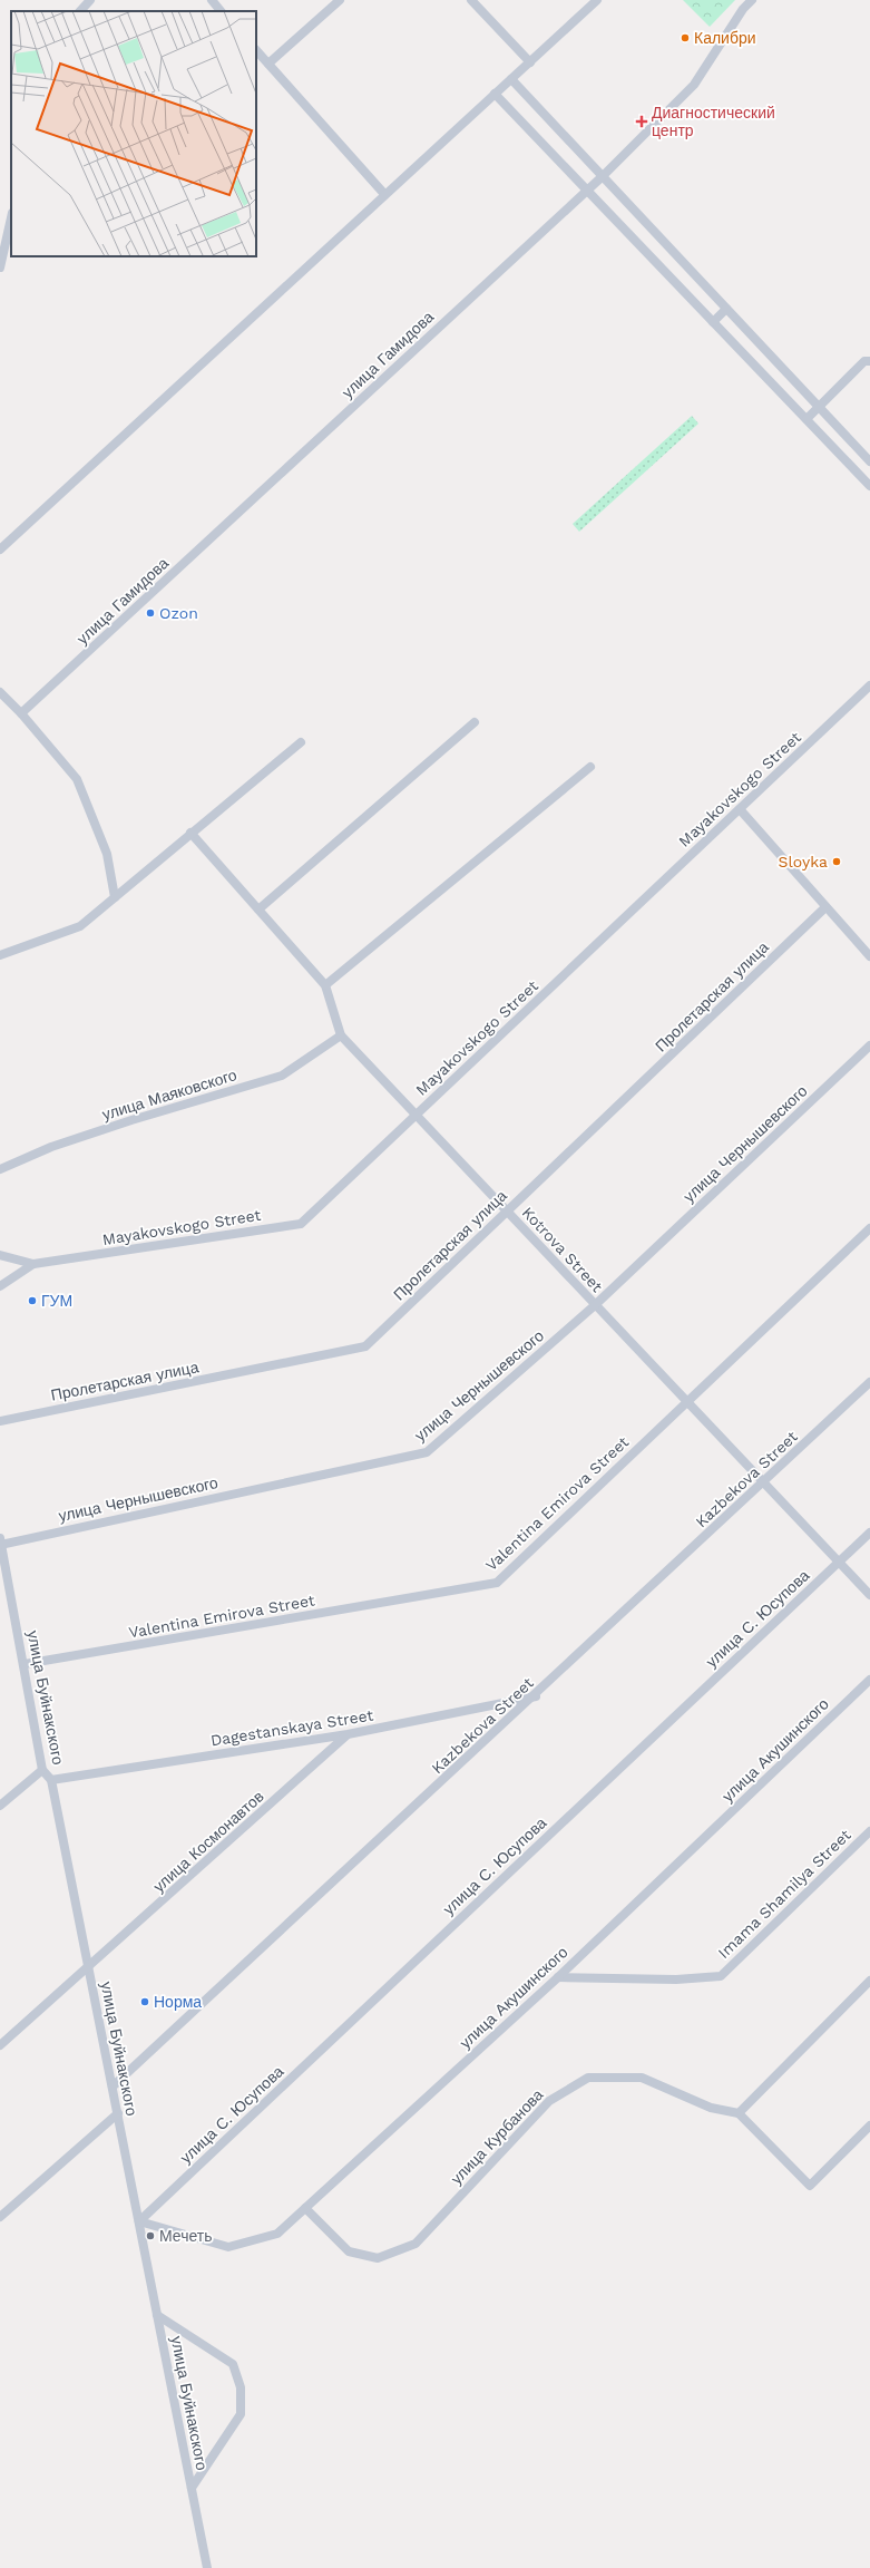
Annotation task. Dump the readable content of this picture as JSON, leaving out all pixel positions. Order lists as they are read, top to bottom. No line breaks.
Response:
{"streets":{"street":["улица Гамидова","Mayakovskogo Street","Пролетарская улица","улица Маяковского","улица Чернышевского","Kotrova Street","Kazbekova Street","Valentina Emirova Street","улица С. Юсупова","улица Буйнакского","Dagestanskaya Street","улица Акушинского","улица Космонавтов","Imama Shamilya Street","улица Курбанова"]},"crossings":[["Mayakovskogo Street","Kotrova Street"],["Пролетарская улица","Kotrova Street"],["улица Маяковского","Kotrova Street"],["улица Чернышевского","Kotrova Street"],["улица Чернышевского","улица Буйнакского"],["Kotrova Street","Kazbekova Street"],["Kotrova Street","Valentina Emirova Street"],["Kotrova Street","улица С. Юсупова"],["Kazbekova Street","улица Буйнакского"],["Kazbekova Street","Dagestanskaya Street"],["Valentina Emirova Street","улица Буйнакского"],["улица С. Юсупова","улица Буйнакского"],["улица С. Юсупова","улица Акушинского"],["улица Буйнакского","Dagestanskaya Street"],["улица Буйнакского","улица Акушинского"],["улица Буйнакского","улица Космонавтов"],["Dagestanskaya Street","улица Космонавтов"],["улица Акушинского","Imama Shamilya Street"],["улица Акушинского","улица Курбанова"]],"places":{"other":["Калибри","Ozon","Sloyka","ГУМ","Норма","Мечеть"],"health":["Диагностический центр"]}}
